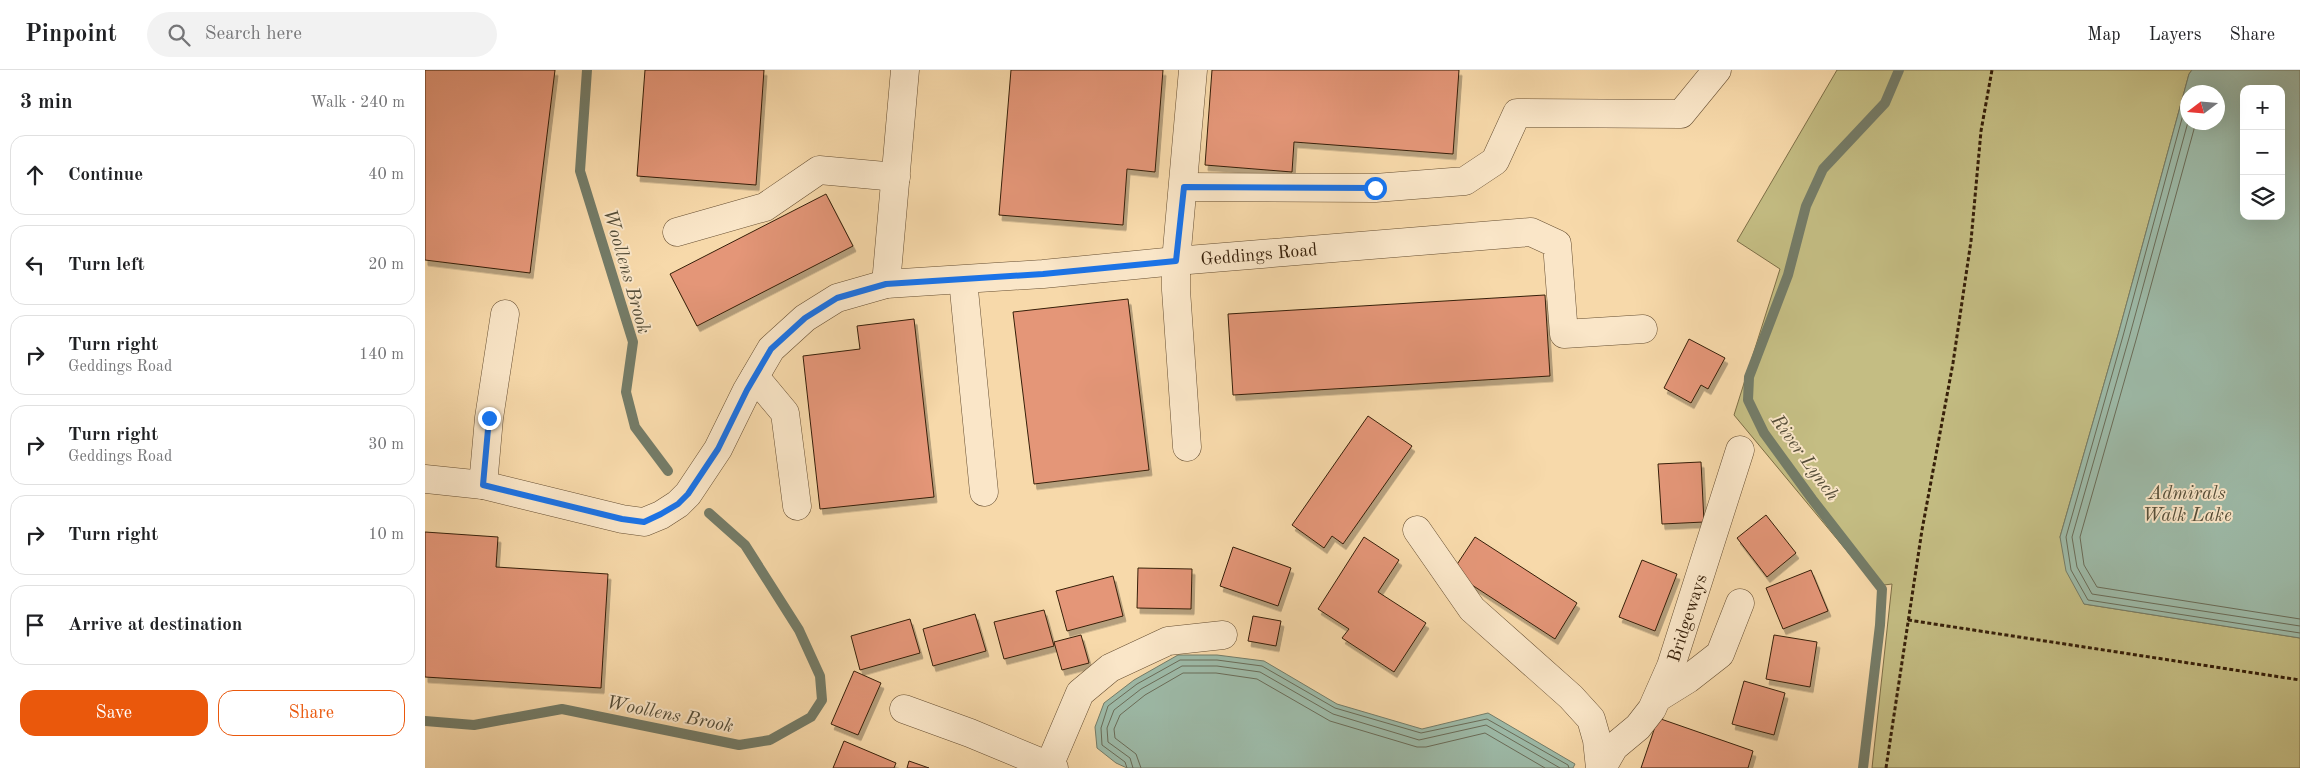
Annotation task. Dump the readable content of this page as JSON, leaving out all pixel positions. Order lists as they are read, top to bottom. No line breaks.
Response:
{"streets":{"street":["Geddings Road","Bridgeways"]},"water":["Woollens Brook","River Lynch","Admirals Walk Lake"],"north":"left","page":{"header":"Pinpoint","search":"Search here","nav":["Map","Layers","Share"],"heading":["3 min","Walk · 240 m"],"map_buttons":["+","−"],"list":[["Continue","40 m"],["Turn left","20 m"],["Turn right","Geddings Road","140 m"],["Turn right","Geddings Road","30 m"],["Turn right","10 m"],"Arrive at destination"],"buttons":["Save","Share"]}}
